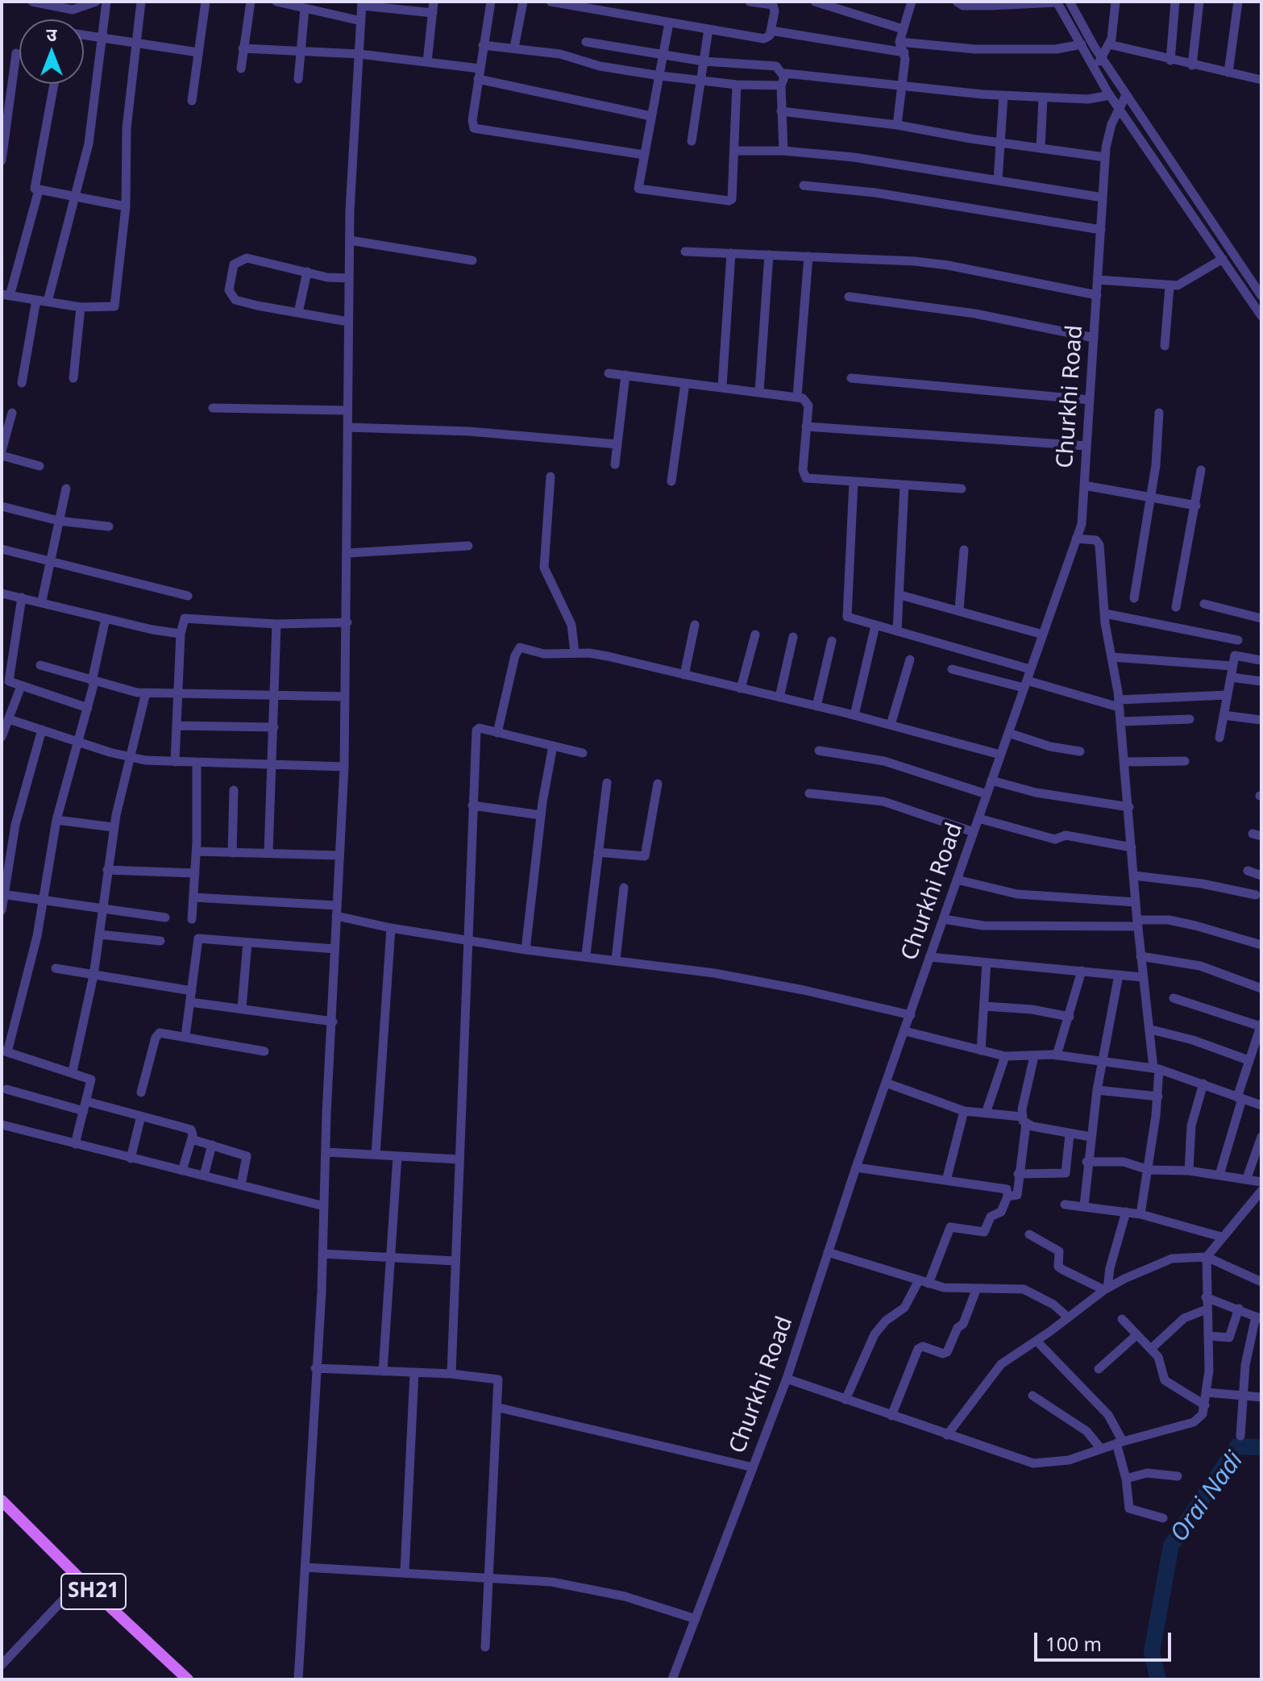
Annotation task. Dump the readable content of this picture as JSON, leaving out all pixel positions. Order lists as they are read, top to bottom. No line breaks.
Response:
{"streets":{"main road":["SH21"],"street":["Churkhi Road"]},"water":["Orai Nadi"],"scale_bar":"100 m","north":"top"}
